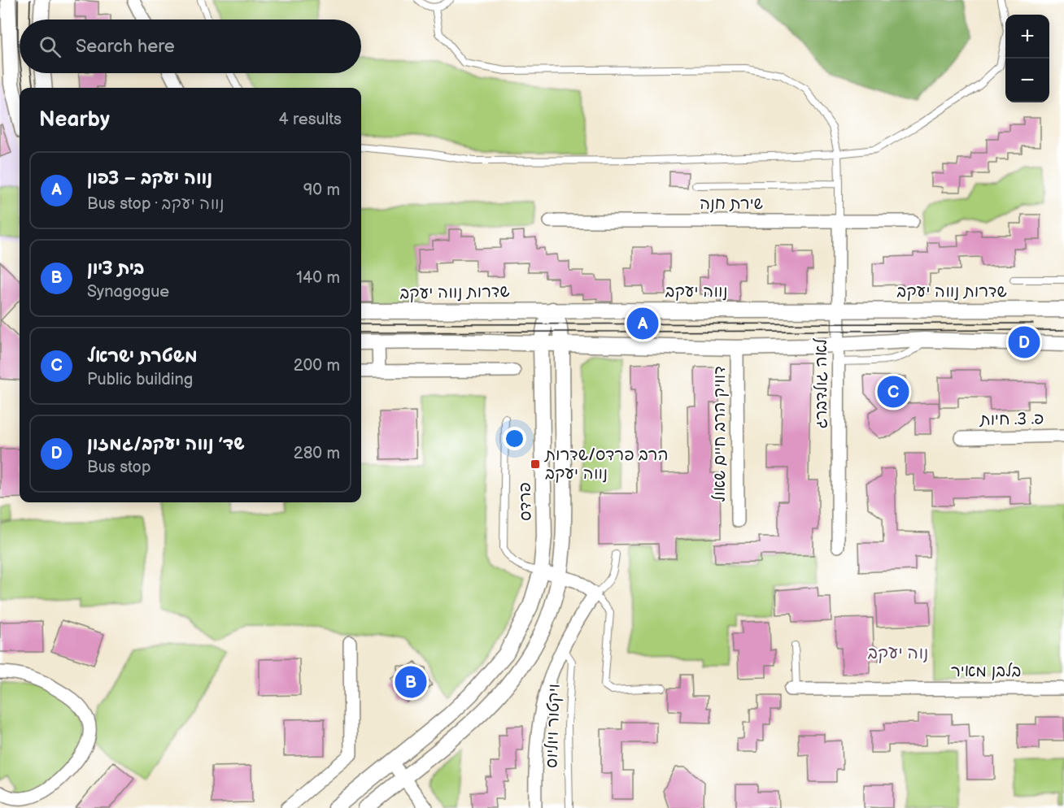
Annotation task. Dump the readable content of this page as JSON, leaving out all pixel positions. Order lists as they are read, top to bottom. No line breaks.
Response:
{"streets":{"street":["שירת חנה","נווה יעקב","שדרות נווה יעקב","לאה גולדברג","פ. צ. חיות","דוויק הרב חיים שאול","פרדס","בלבן מאיר","ויקטור ויוליוס"]},"crossings":[["שירת חנה","לאה גולדברג"],["נווה יעקב","שדרות נווה יעקב"],["נווה יעקב","לאה גולדברג"],["נווה יעקב","פרדס"],["שדרות נווה יעקב","לאה גולדברג"],["שדרות נווה יעקב","פרדס"]],"districts":["נוה יעקב"],"places":{"transit":["הרב פרדס/שדרות נווה יעקב"]},"page":{"map_buttons":["+","−"],"search":"Search here","heading":["Nearby","4 results"],"list":[{"mark":"A","name":"נווה יעקב – צפון","note":"Bus stop · נווה יעקב","value":"90 m"},{"mark":"B","name":"בית ציון","note":"Synagogue","value":"140 m"},{"mark":"C","name":"משטרת ישראל","note":"Public building","value":"200 m"},{"mark":"D","name":"שד׳ נווה יעקב/גמזון","note":"Bus stop","value":"280 m"}],"pins":["A","D","C","B"]}}
